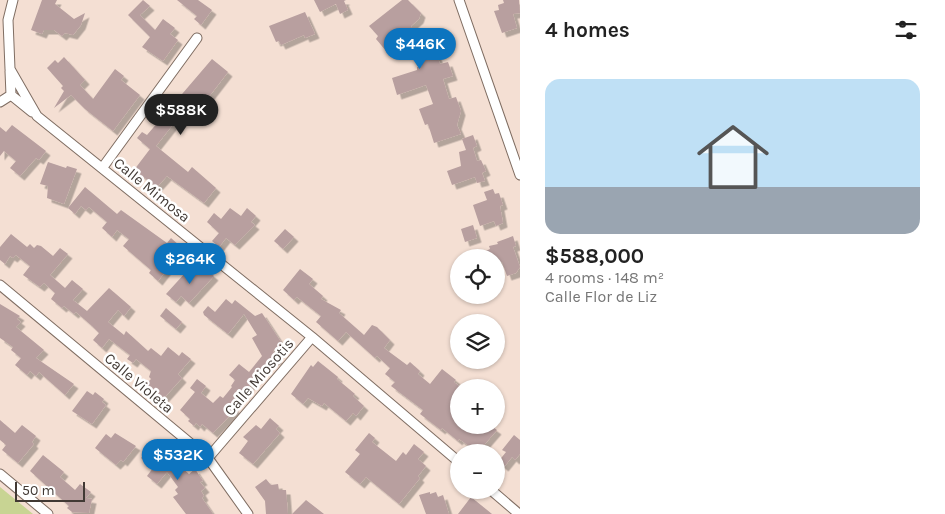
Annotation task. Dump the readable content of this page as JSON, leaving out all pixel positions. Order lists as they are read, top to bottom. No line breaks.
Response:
{"streets":{"street":["Calle Mimosa","Calle Miosotis","Calle Violeta"]},"crossings":[["Calle Mimosa","Calle Miosotis"],["Calle Miosotis","Calle Violeta"]],"scale_bar":"50 m","page":{"heading":"4 homes","price":["$446K","$588K","$264K","$532K"],"list":[{"name":"$588,000","note":"4 rooms · 148 m² · Calle Flor de Liz"}],"map_buttons":["+","−"],"scale":"50 m"}}
